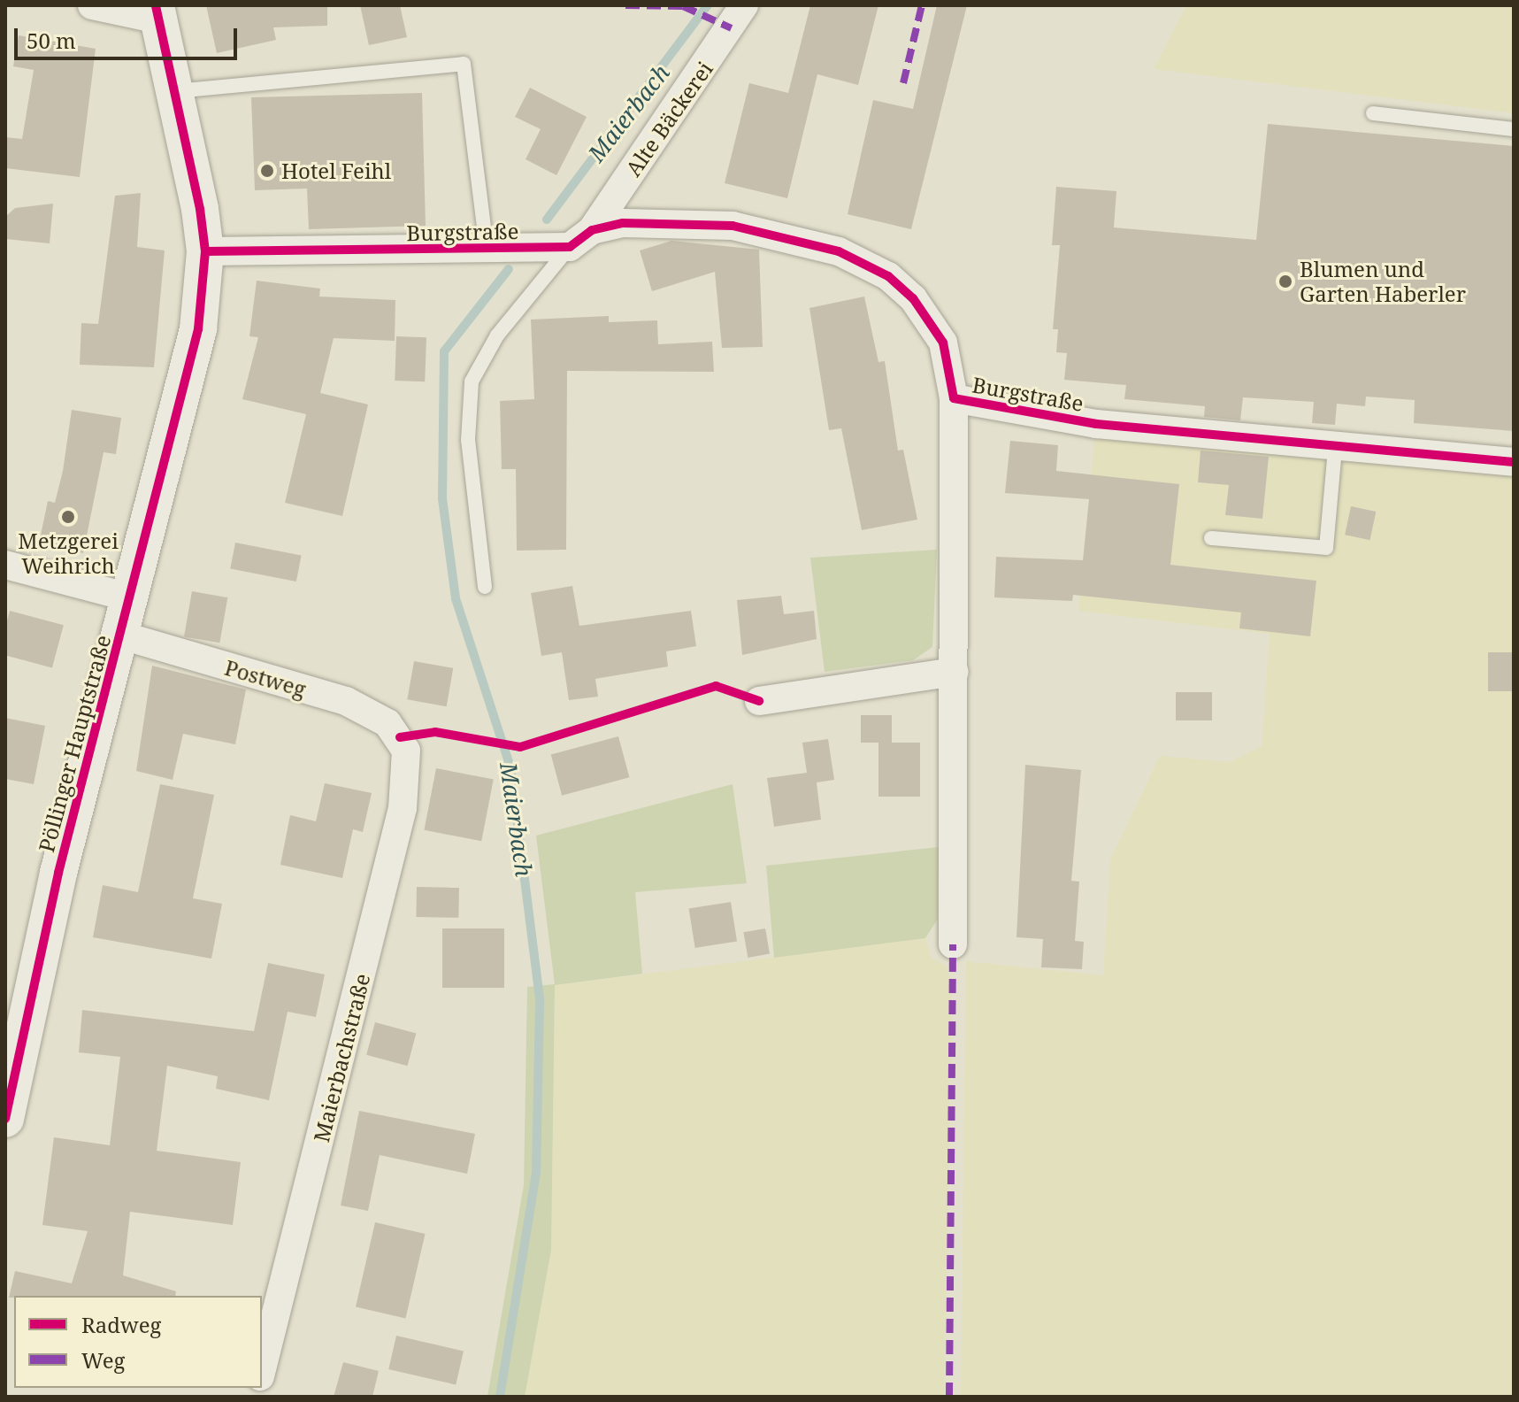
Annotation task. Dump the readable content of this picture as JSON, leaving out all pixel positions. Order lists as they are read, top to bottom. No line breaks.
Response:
{"streets":{"street":["Alte Bäckerei","Burgstraße","Postweg","Pöllinger Hauptstraße","Maierbachstraße"]},"crossings":[["Alte Bäckerei","Burgstraße"],["Burgstraße","Pöllinger Hauptstraße"],["Postweg","Pöllinger Hauptstraße"],["Postweg","Maierbachstraße"]],"water":["Maierbach"],"places":["Hotel Feihl","Blumen und Garten Haberler","Metzgerei Weihrich"],"legend":["Radweg","Weg"],"scale_bar":"50 m"}
